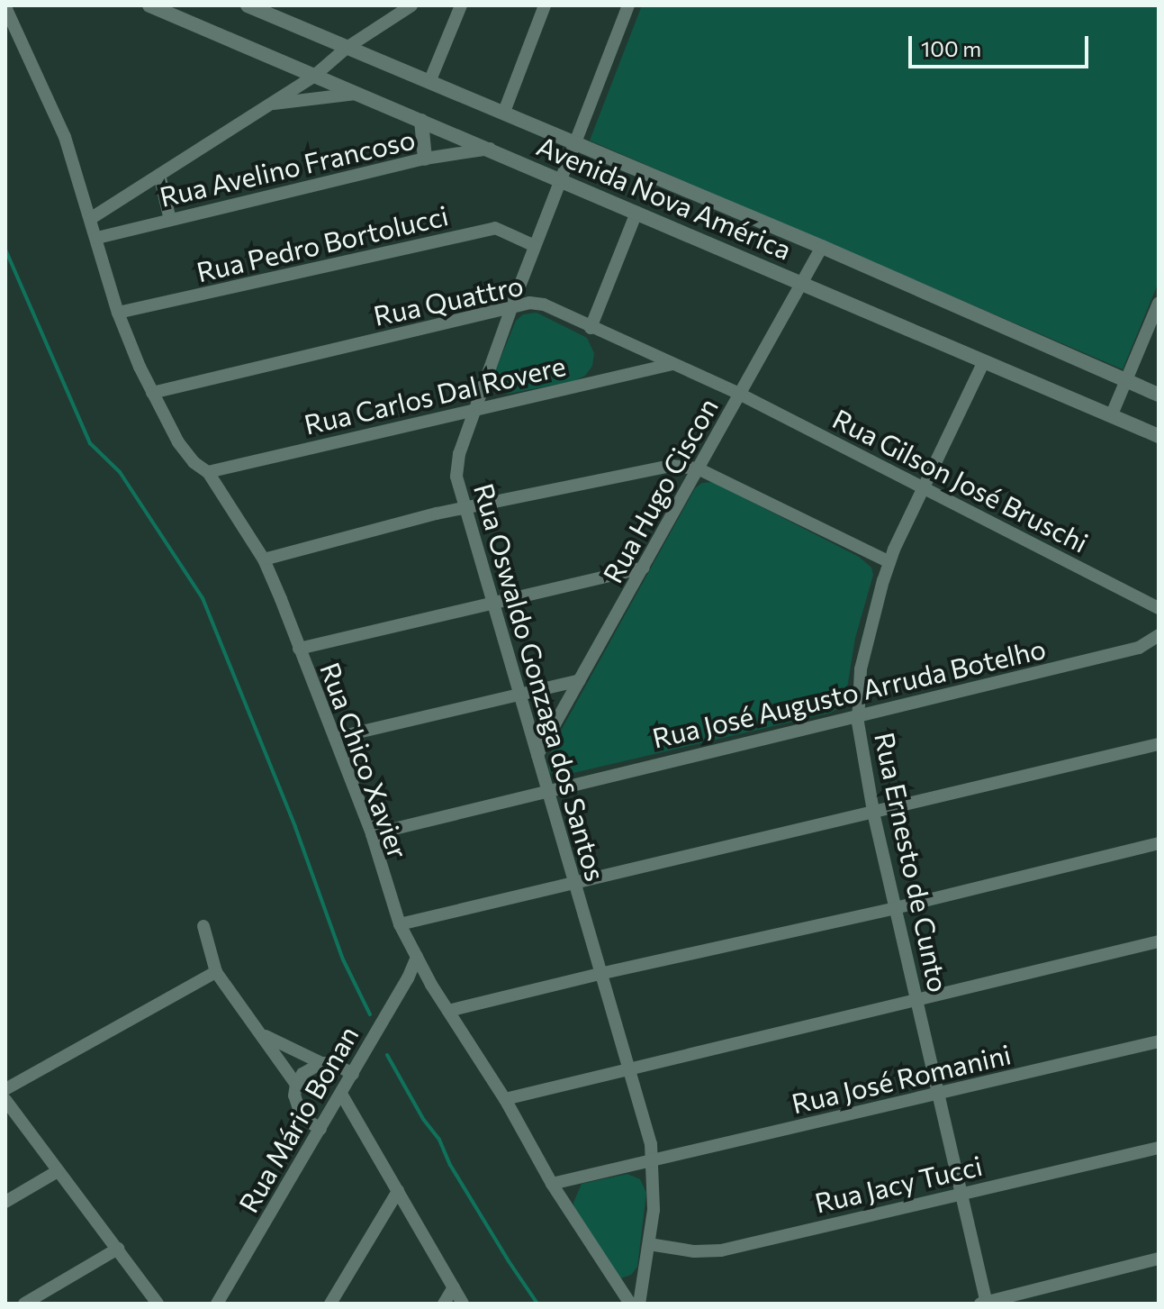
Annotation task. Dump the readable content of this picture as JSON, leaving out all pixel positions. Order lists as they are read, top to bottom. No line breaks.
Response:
{"streets":{"street":["Rua Avelino Francoso","Avenida Nova América","Rua Pedro Bortolucci","Rua Quattro","Rua Carlos Dal Rovere","Rua Gilson José Bruschi","Rua Hugo Ciscon","Rua Oswaldo Gonzaga dos Santos","Rua José Augusto Arruda Botelho","Rua Chico Xavier","Rua Ernesto de Cunto","Rua José Romanini","Rua Mário Bonan","Rua Jacy Tucci"]},"crossings":[["Rua Avelino Francoso","Avenida Nova América"],["Rua Avelino Francoso","Rua Chico Xavier"],["Avenida Nova América","Rua Hugo Ciscon"],["Avenida Nova América","Rua Oswaldo Gonzaga dos Santos"],["Avenida Nova América","Rua Ernesto de Cunto"],["Rua Pedro Bortolucci","Rua Oswaldo Gonzaga dos Santos"],["Rua Pedro Bortolucci","Rua Chico Xavier"],["Rua Quattro","Rua Carlos Dal Rovere"],["Rua Quattro","Rua Gilson José Bruschi"],["Rua Quattro","Rua Hugo Ciscon"],["Rua Quattro","Rua Oswaldo Gonzaga dos Santos"],["Rua Quattro","Rua Chico Xavier"],["Rua Carlos Dal Rovere","Rua Oswaldo Gonzaga dos Santos"],["Rua Carlos Dal Rovere","Rua Chico Xavier"],["Rua Gilson José Bruschi","Rua Hugo Ciscon"],["Rua Gilson José Bruschi","Rua Ernesto de Cunto"],["Rua Hugo Ciscon","Rua Oswaldo Gonzaga dos Santos"],["Rua Oswaldo Gonzaga dos Santos","Rua José Augusto Arruda Botelho"],["Rua Oswaldo Gonzaga dos Santos","Rua José Romanini"],["Rua Oswaldo Gonzaga dos Santos","Rua Jacy Tucci"],["Rua José Augusto Arruda Botelho","Rua Chico Xavier"],["Rua José Augusto Arruda Botelho","Rua Ernesto de Cunto"],["Rua Chico Xavier","Rua José Romanini"],["Rua Chico Xavier","Rua Mário Bonan"],["Rua Ernesto de Cunto","Rua José Romanini"],["Rua Ernesto de Cunto","Rua Jacy Tucci"]],"scale_bar":"100 m"}
